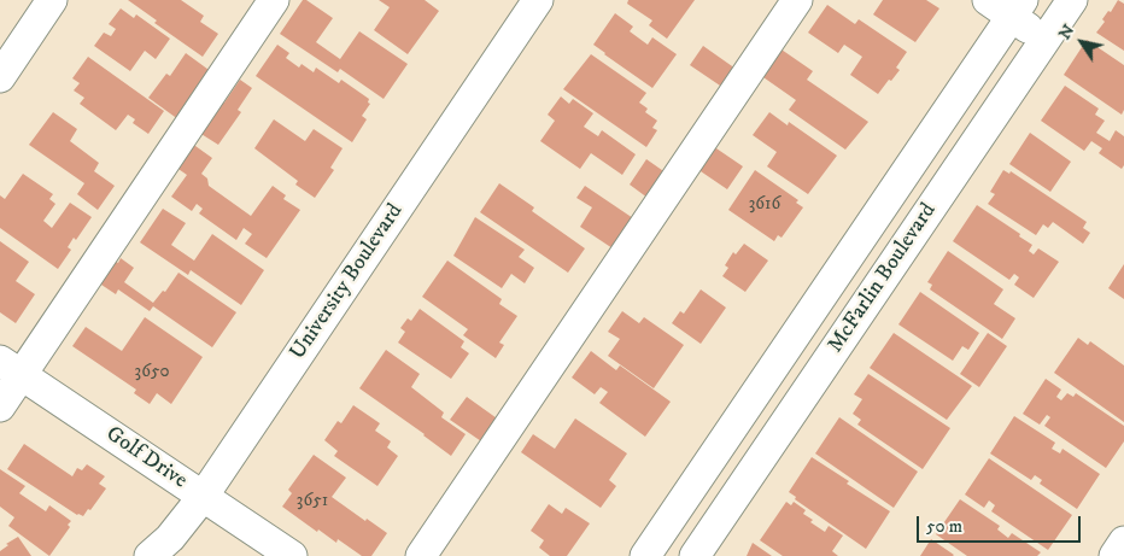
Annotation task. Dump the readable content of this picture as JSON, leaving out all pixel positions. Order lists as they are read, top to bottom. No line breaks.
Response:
{"streets":{"street":["McFarlin Boulevard","University Boulevard","Golf Drive"]},"crossings":[["University Boulevard","Golf Drive"]],"house_numbers":["3616","3650","3651"],"scale_bar":"50 m","north":"top left"}
